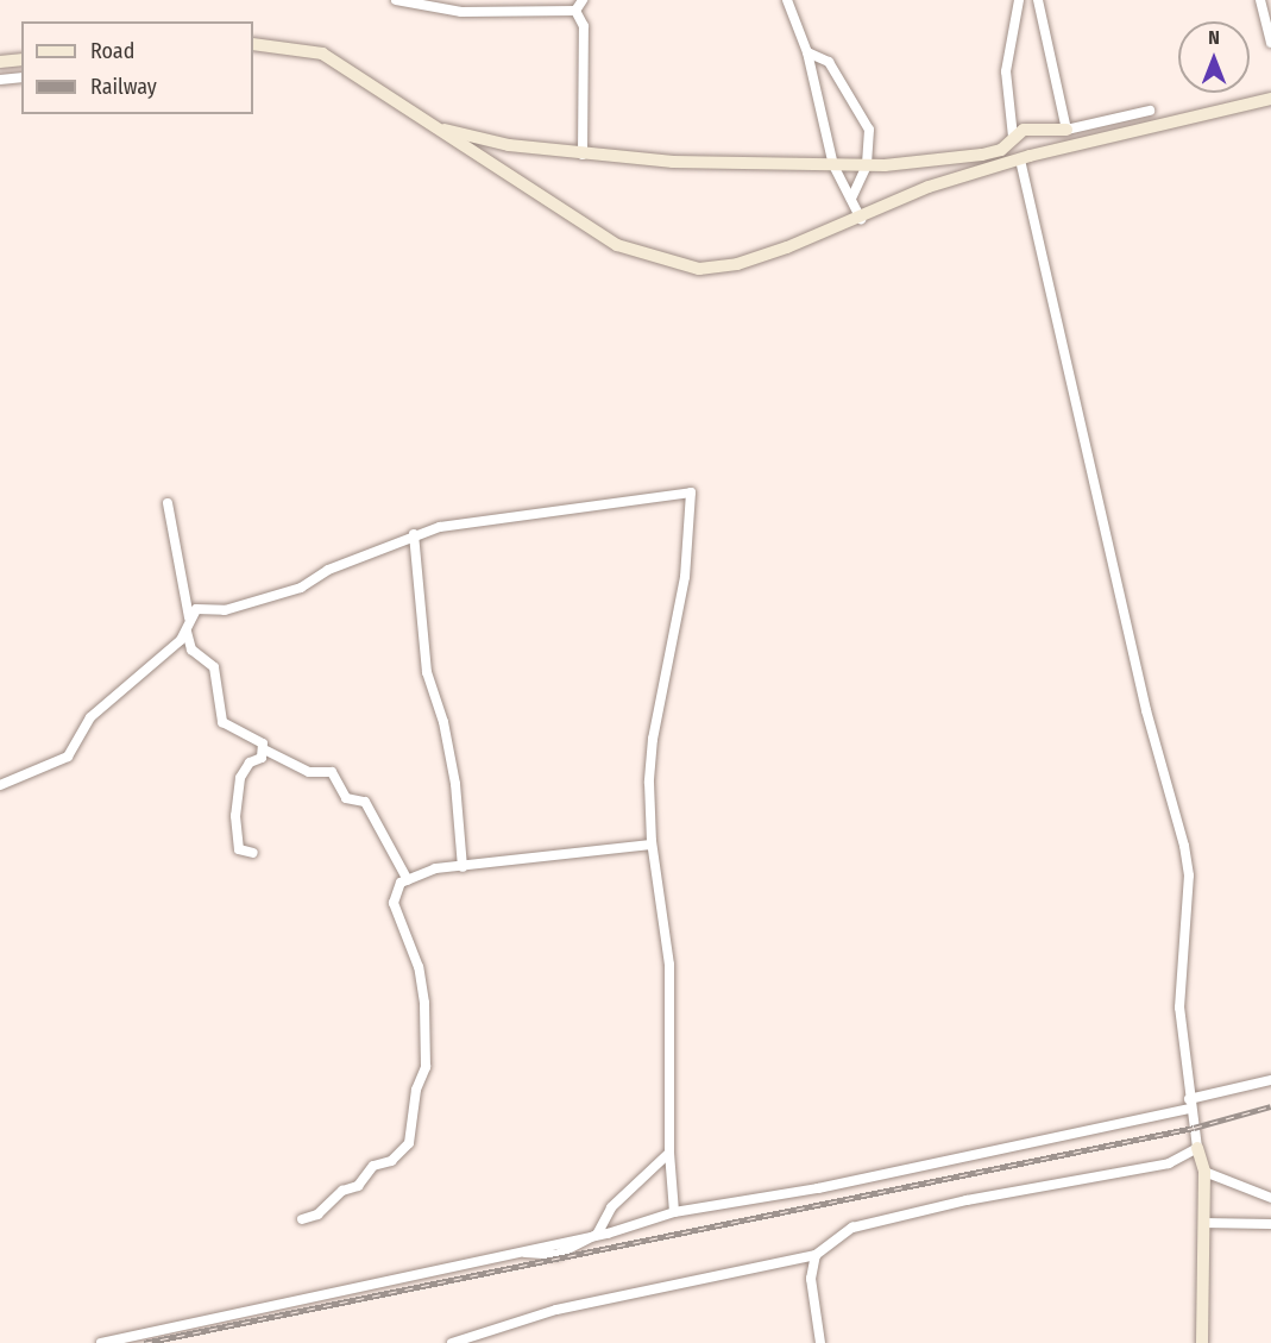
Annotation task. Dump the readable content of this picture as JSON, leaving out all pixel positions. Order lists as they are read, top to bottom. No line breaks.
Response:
{"legend":["Road","Railway"],"north":"top"}
